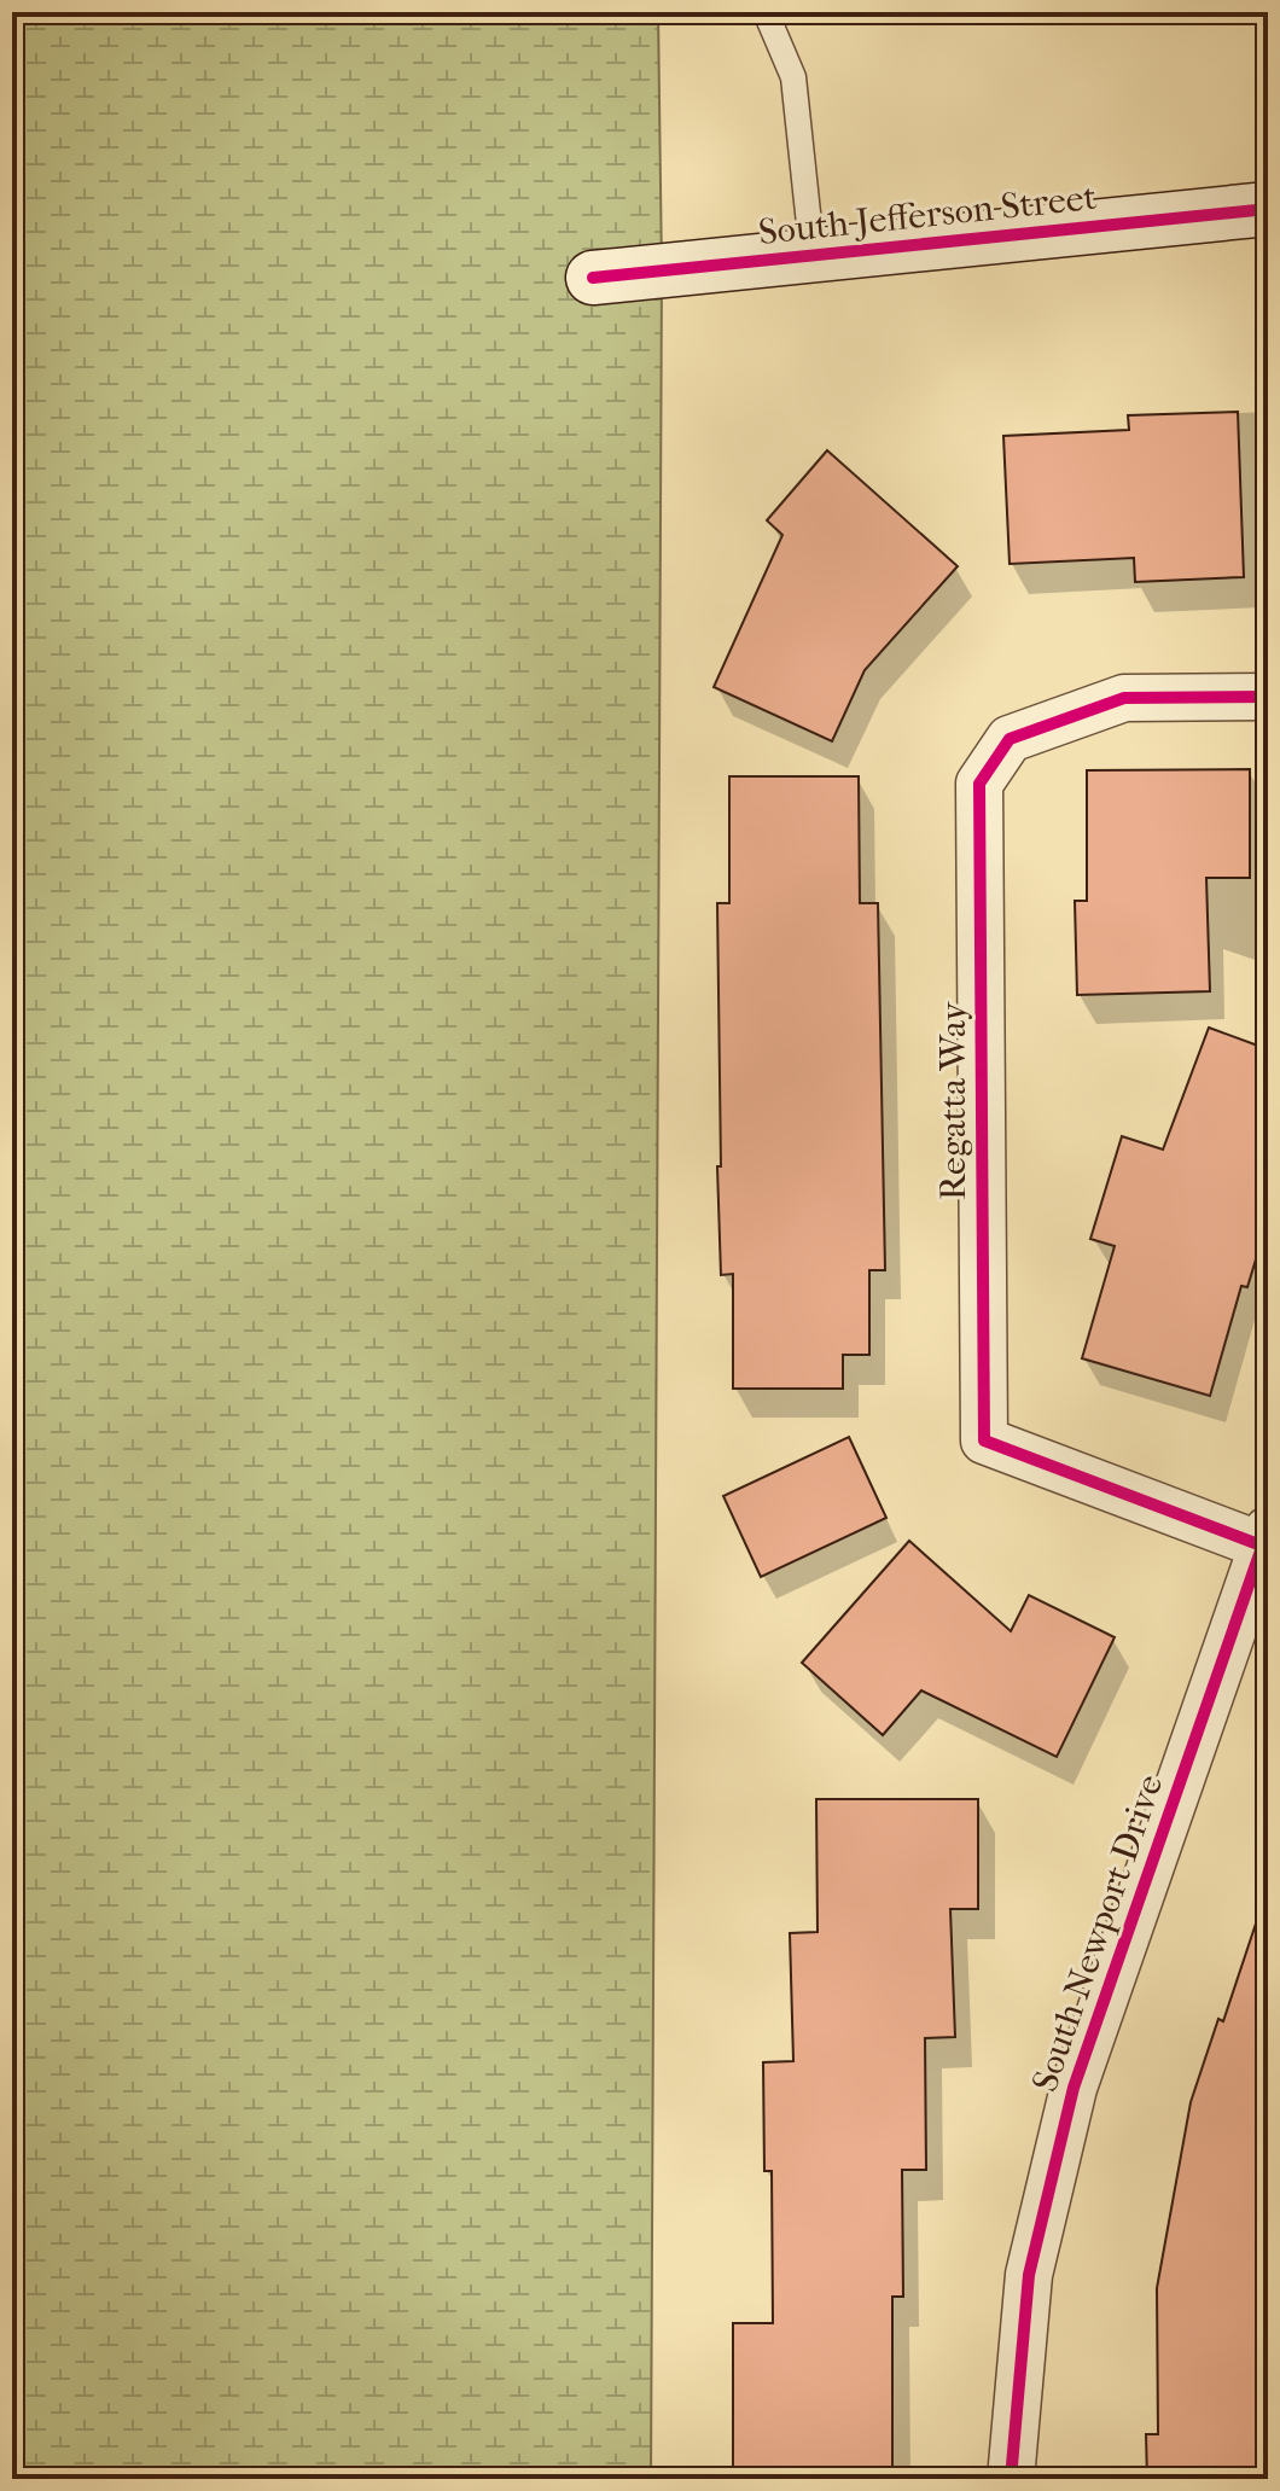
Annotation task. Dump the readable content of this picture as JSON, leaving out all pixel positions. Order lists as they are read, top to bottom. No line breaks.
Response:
{"streets":{"street":["South Jefferson Street","Regatta Way","South Newport Drive"]},"crossings":[["Regatta Way","South Newport Drive"]]}
